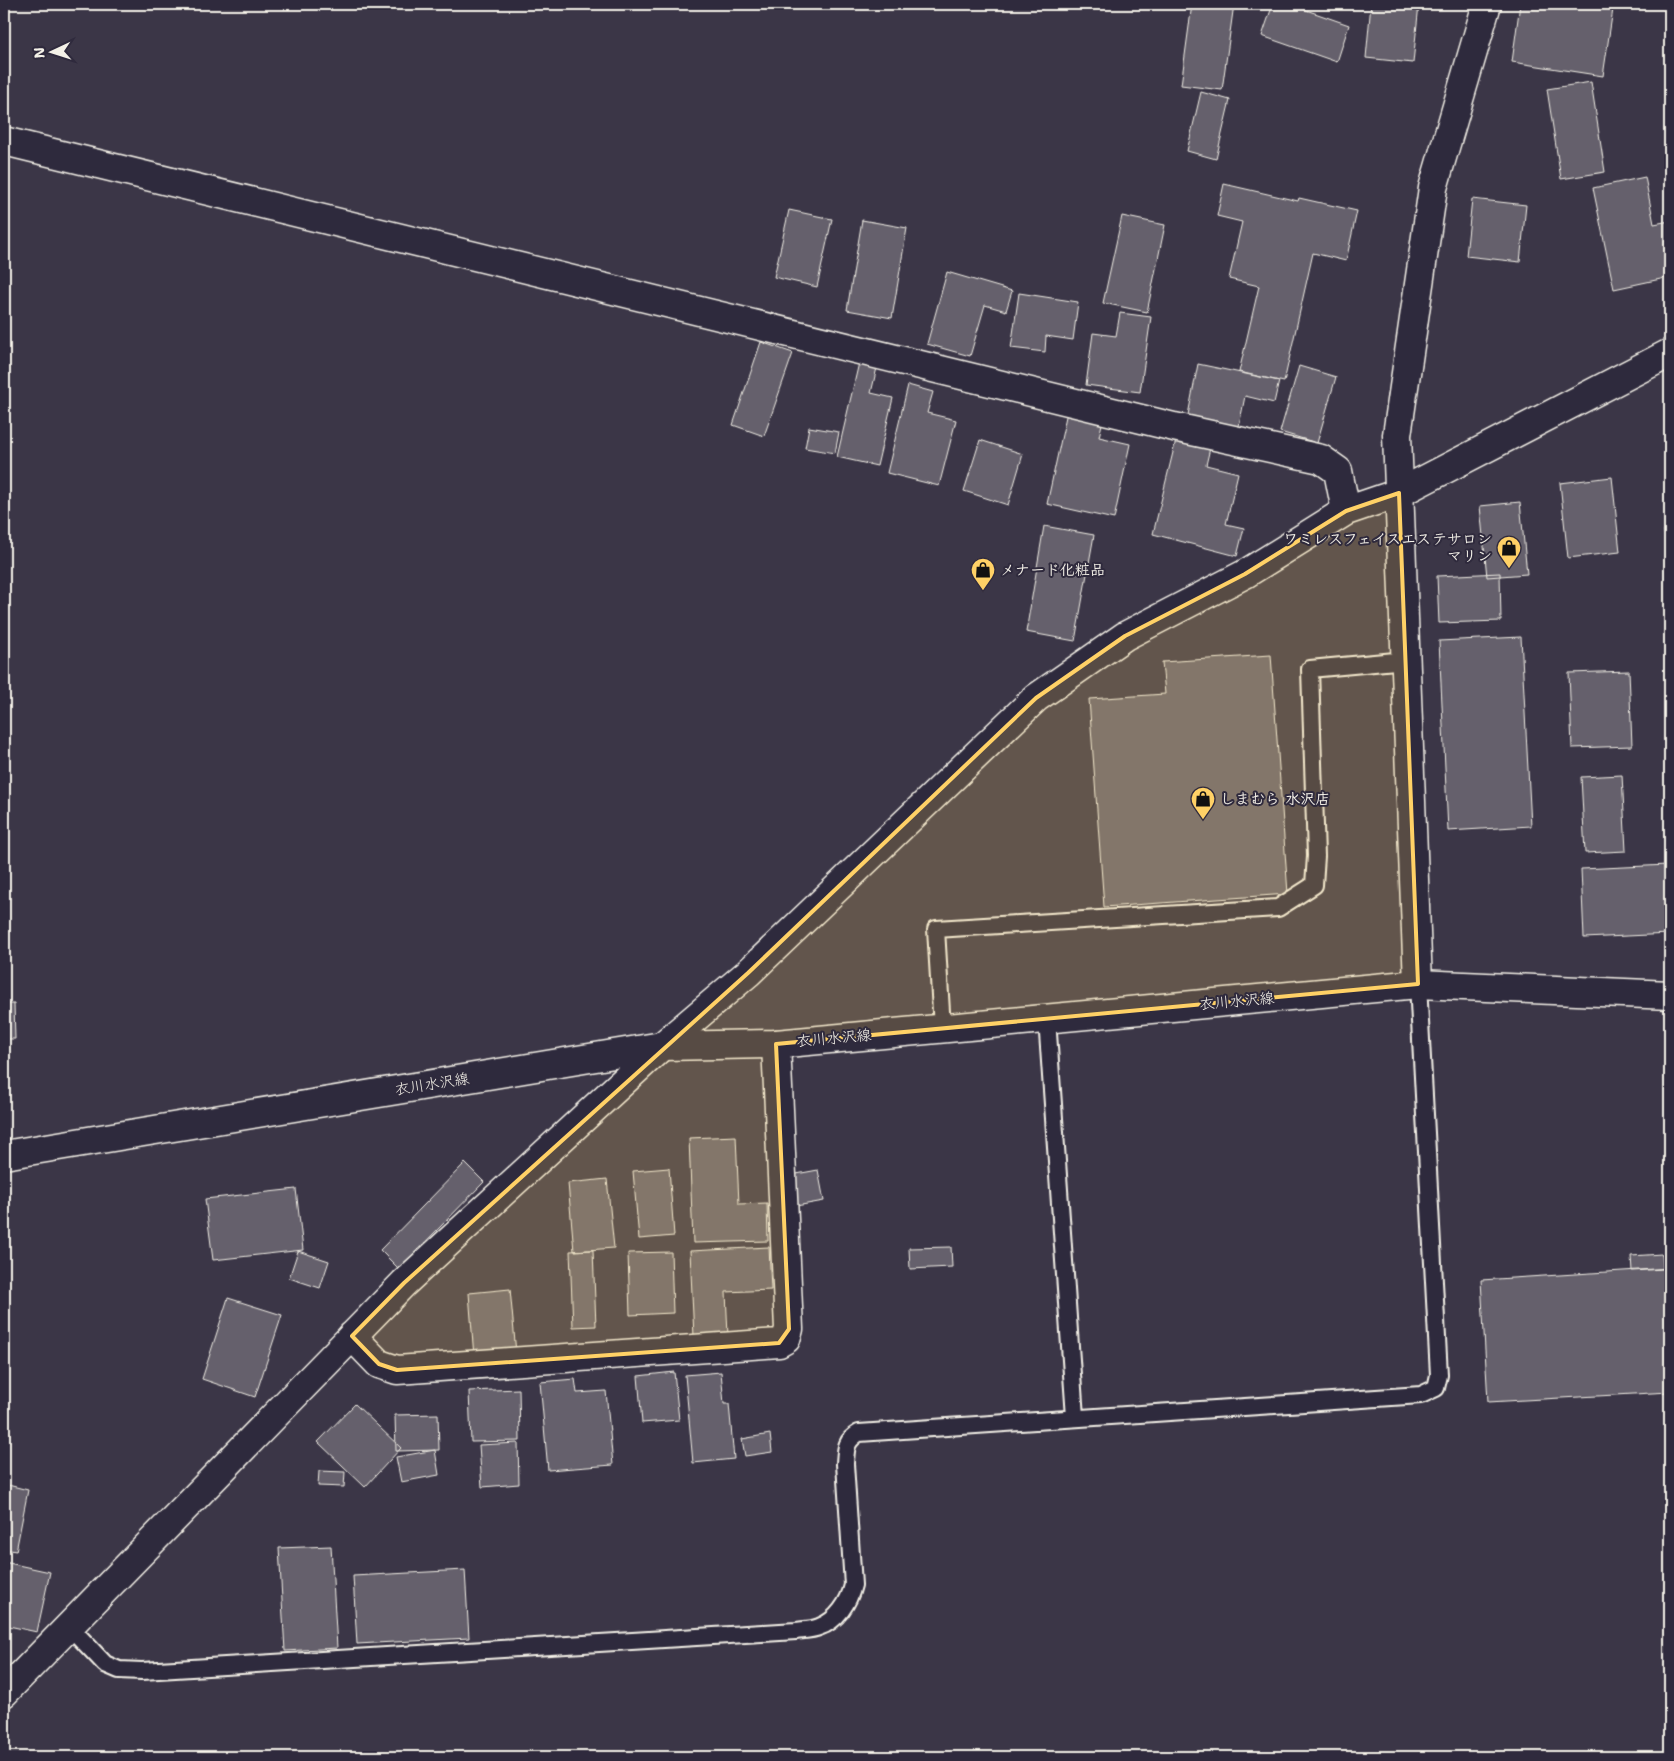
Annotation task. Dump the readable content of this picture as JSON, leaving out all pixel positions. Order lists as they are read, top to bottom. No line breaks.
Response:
{"streets":{"street":["衣川水沢線"]},"places":{"shop":["ワミレスフェイスエステサロン マリン","メナード化粧品","しまむら 水沢店"]},"north":"left"}
